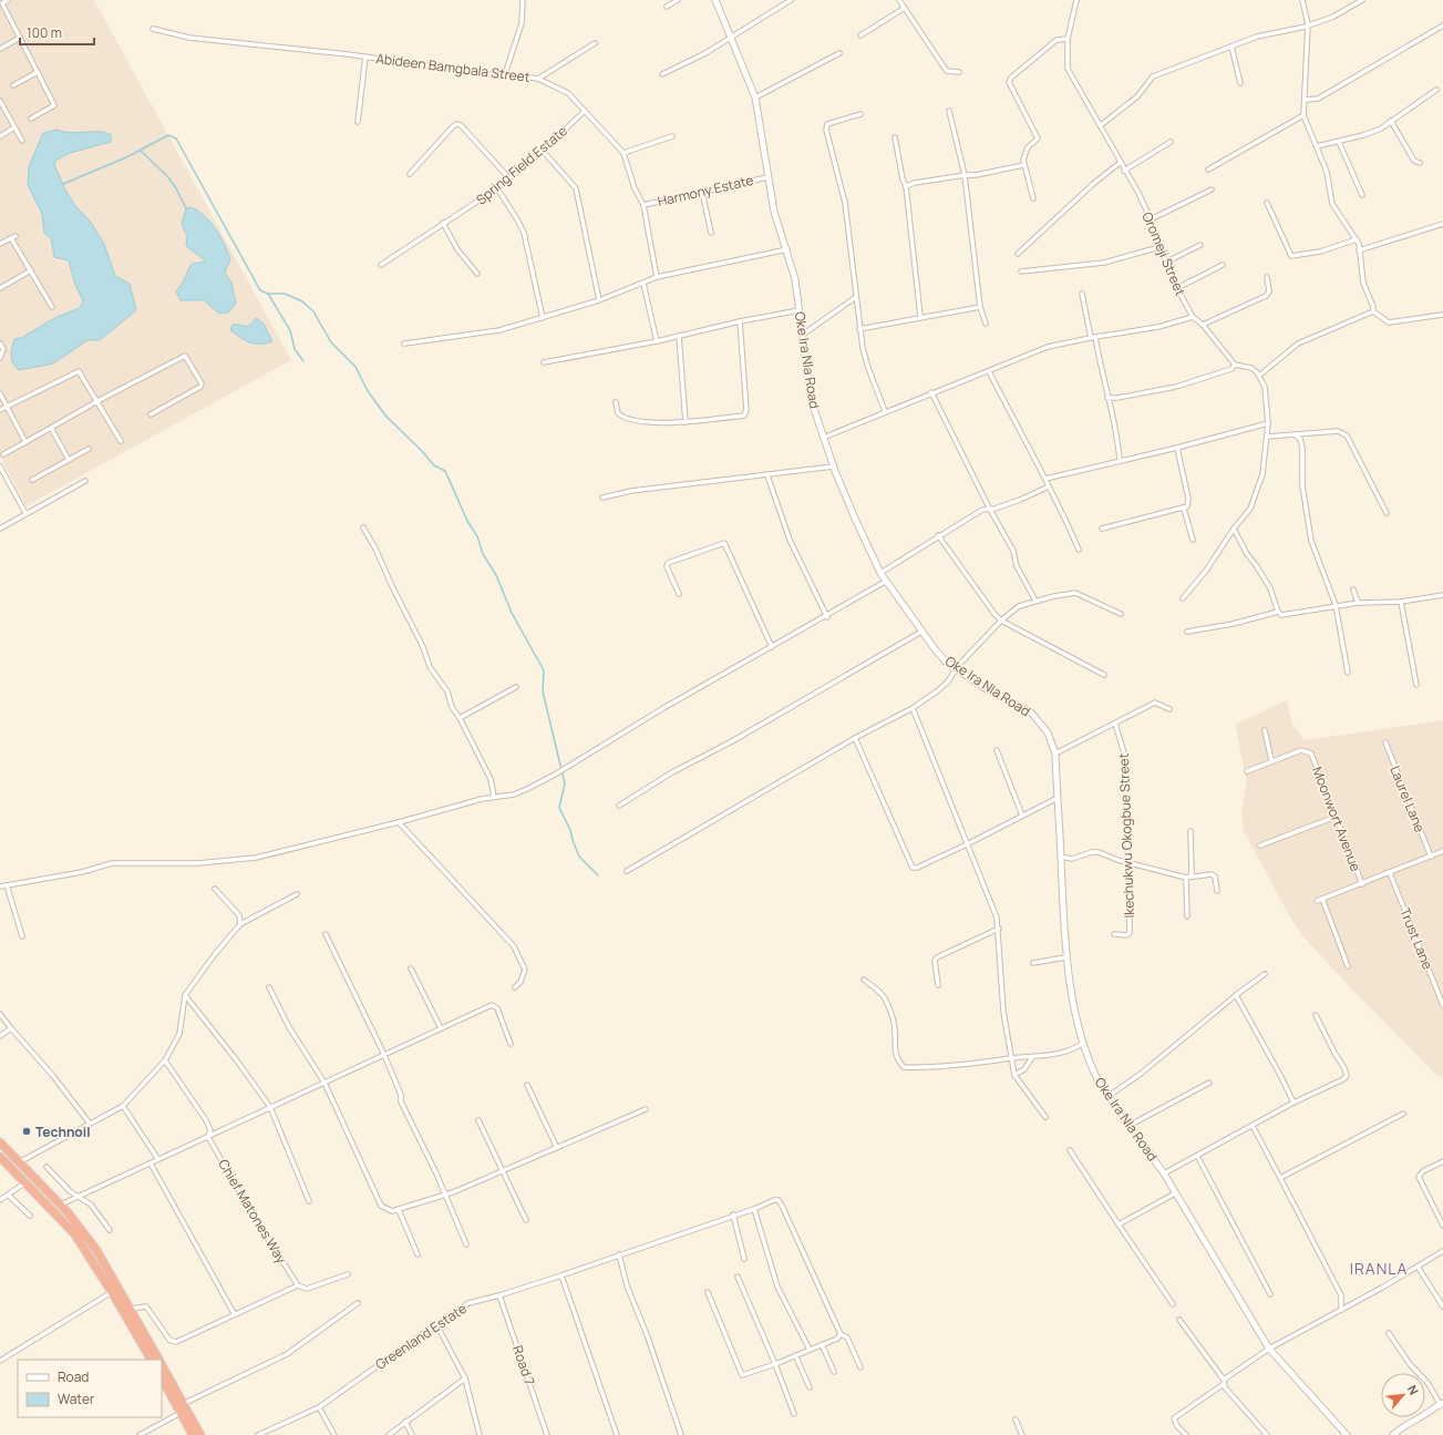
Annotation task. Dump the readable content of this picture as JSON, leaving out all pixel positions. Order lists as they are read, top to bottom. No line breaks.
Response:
{"streets":{"street":["Abideen Bamgbala Street","Spring Field Estate","Harmony Estate","Oromeji Street","Oke Ira Nla Road","Laurel Lane","Moonwort Avenue","Ikechukwu Okogbue Street","Trust Lane","Chief Matones Way","Greenland Estate","Road 7"]},"crossings":[["Abideen Bamgbala Street","Spring Field Estate"],["Abideen Bamgbala Street","Harmony Estate"],["Harmony Estate","Oke Ira Nla Road"],["Greenland Estate","Road 7"]],"districts":["IRANLA"],"places":["Technoil"],"legend":["Road","Water"],"scale_bar":"100 m","north":"top right"}
